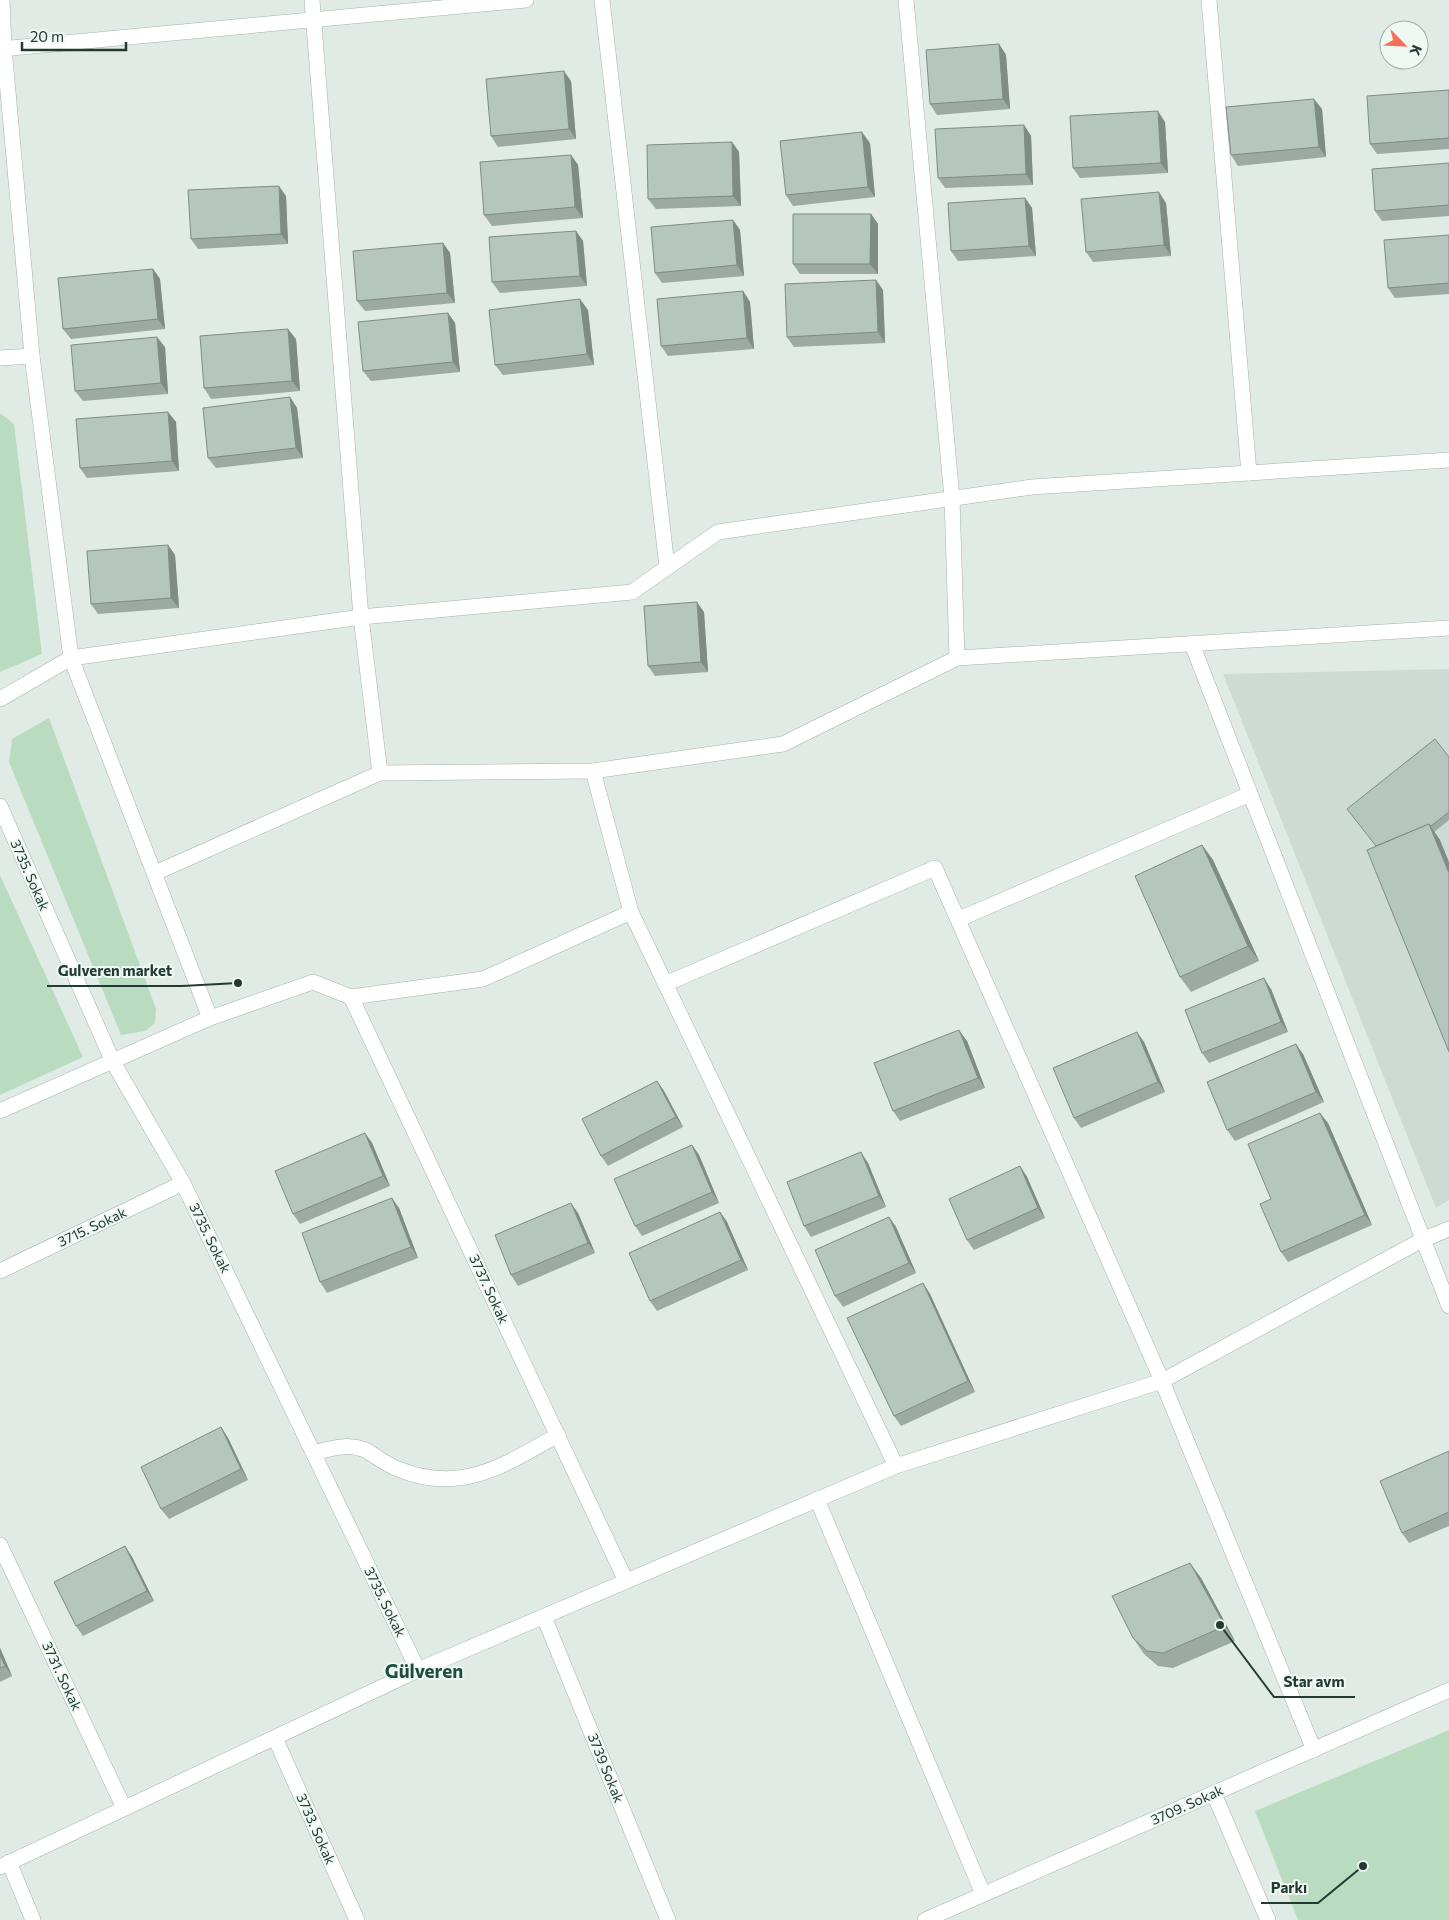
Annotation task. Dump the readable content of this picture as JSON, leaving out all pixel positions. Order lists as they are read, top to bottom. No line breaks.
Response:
{"streets":{"street":["3735. Sokak","3715. Sokak","3737. Sokak","3731. Sokak","3739 Sokak","3709. Sokak","3733. Sokak"]},"crossings":[["3735. Sokak","3715. Sokak"]],"districts":["Gülveren"],"places":["Gulveren market","Star avm","Parkı"],"scale_bar":"20 m","north":"bottom right"}
